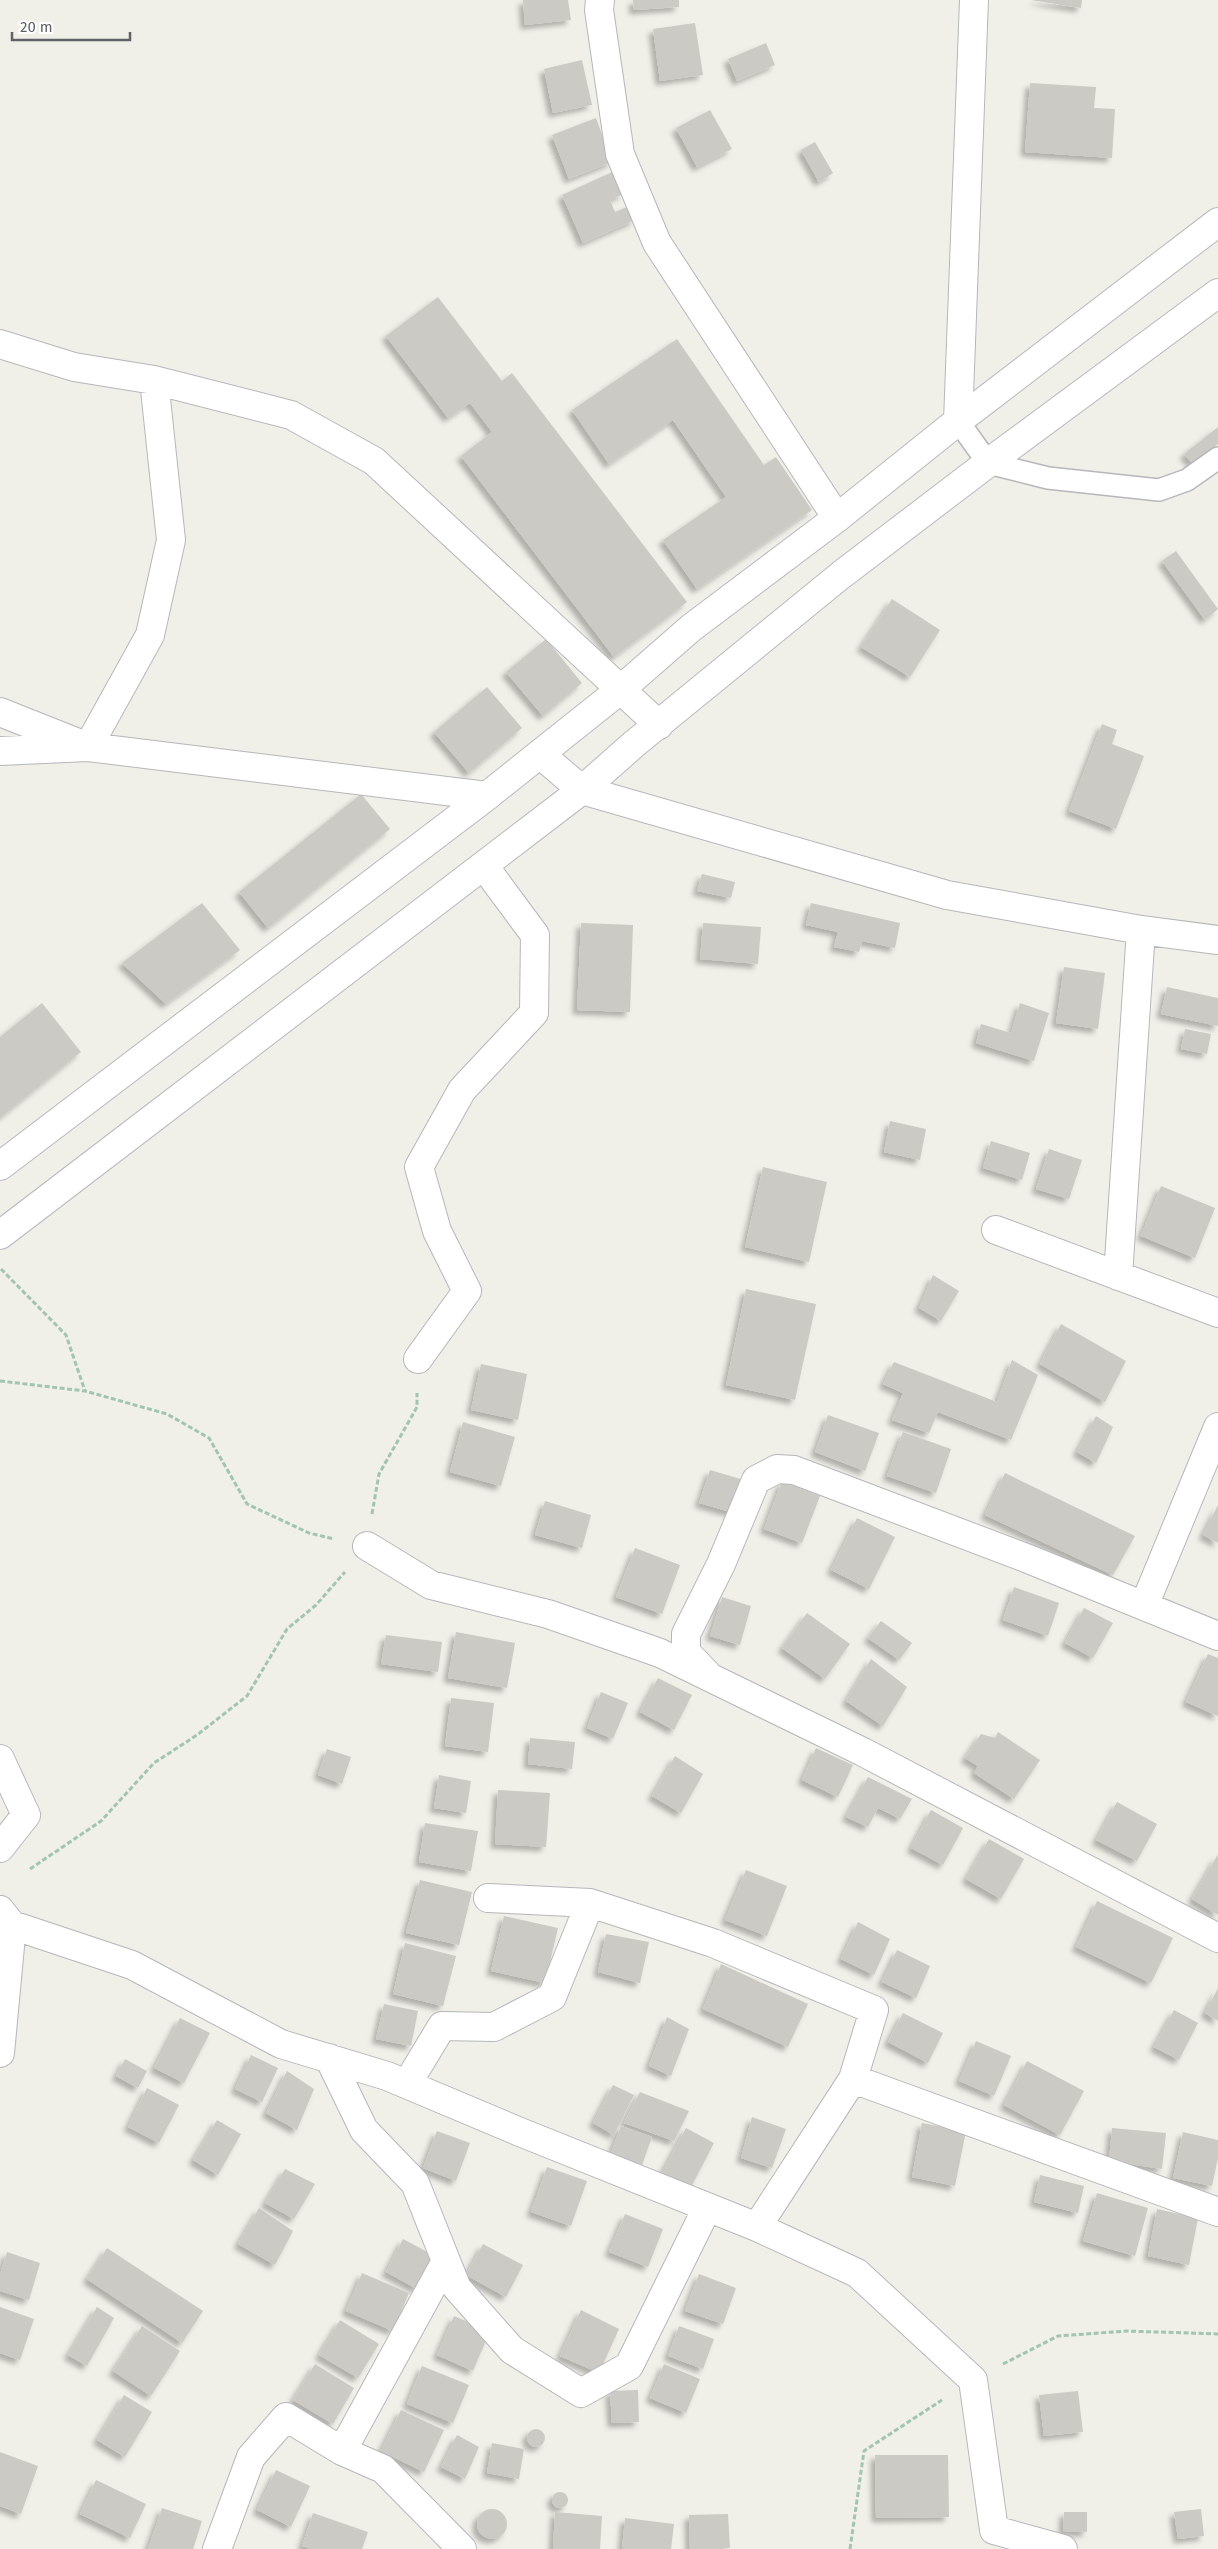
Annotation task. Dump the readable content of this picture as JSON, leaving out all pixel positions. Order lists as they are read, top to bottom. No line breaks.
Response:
{"scale_bar":"20 m"}
